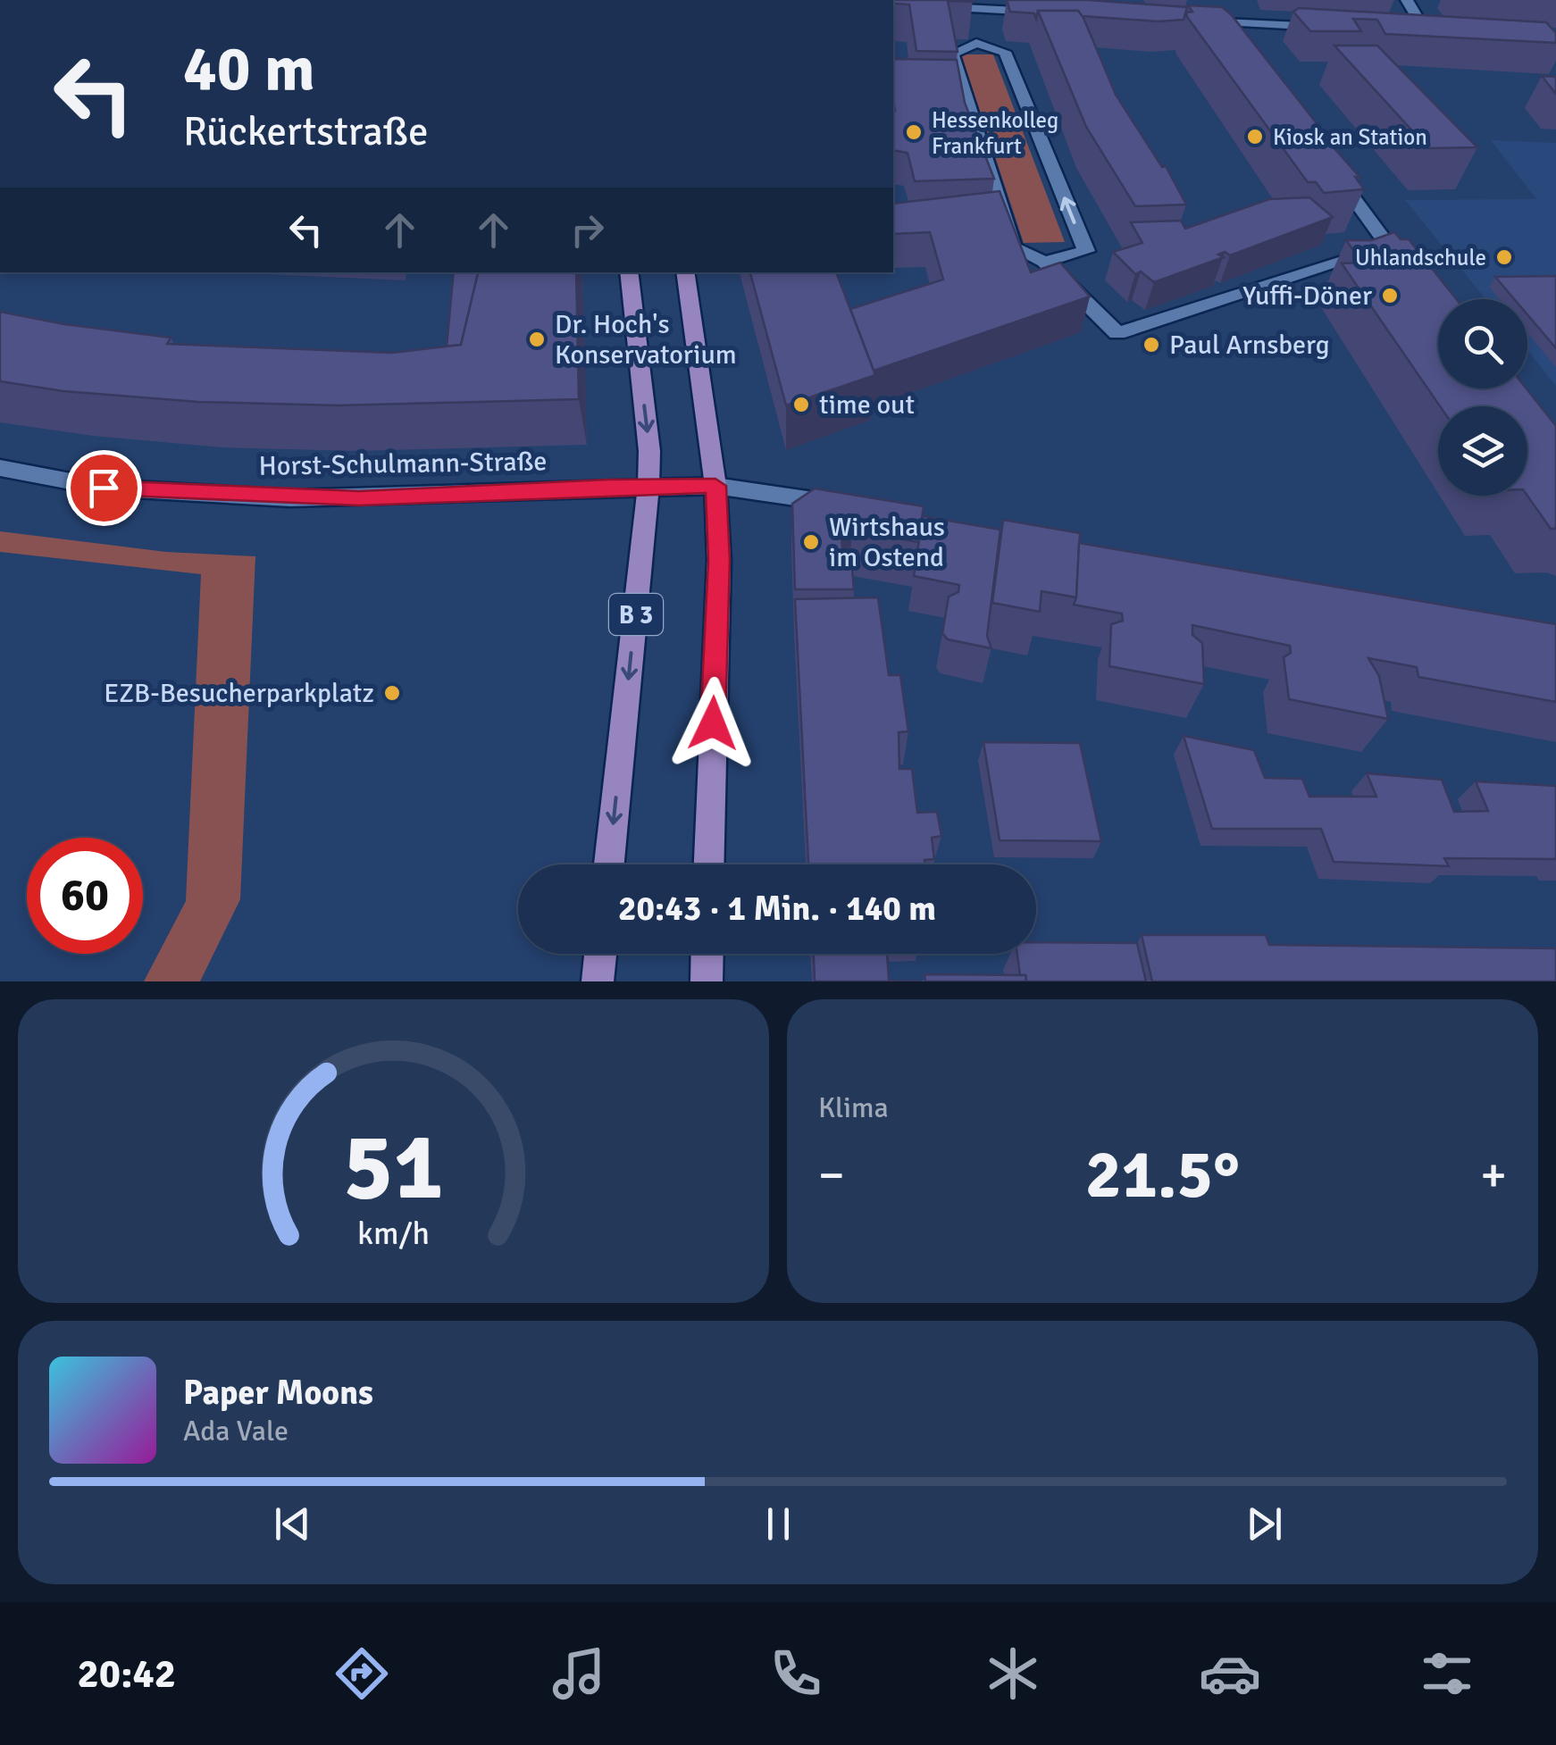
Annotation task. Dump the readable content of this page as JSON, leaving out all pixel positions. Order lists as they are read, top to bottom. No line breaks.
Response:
{"streets":{"main road":["B 3"],"street":["Horst-Schulmann-Straße"]},"crossings":[["Horst-Schulmann-Straße","B 3"]],"places":["Hessenkolleg Frankfurt","Kiosk an Station","Uhlandschule","Yuffi-Döner","Dr. Hoch's Konservatorium","Paul Arnsberg","time out","Wirtshaus im Ostend","EZB-Besucherparkplatz"],"page":{"turn":["40 m","Rückertstraße"],"limit":"60","trip":"20:43 · 1 Min. · 140 m","tile":"Klima","heat":["−","21.5°","+"],"song":["Paper Moons","Ada Vale"],"tabs":"20:42","gauge":["51","km/h"]}}
